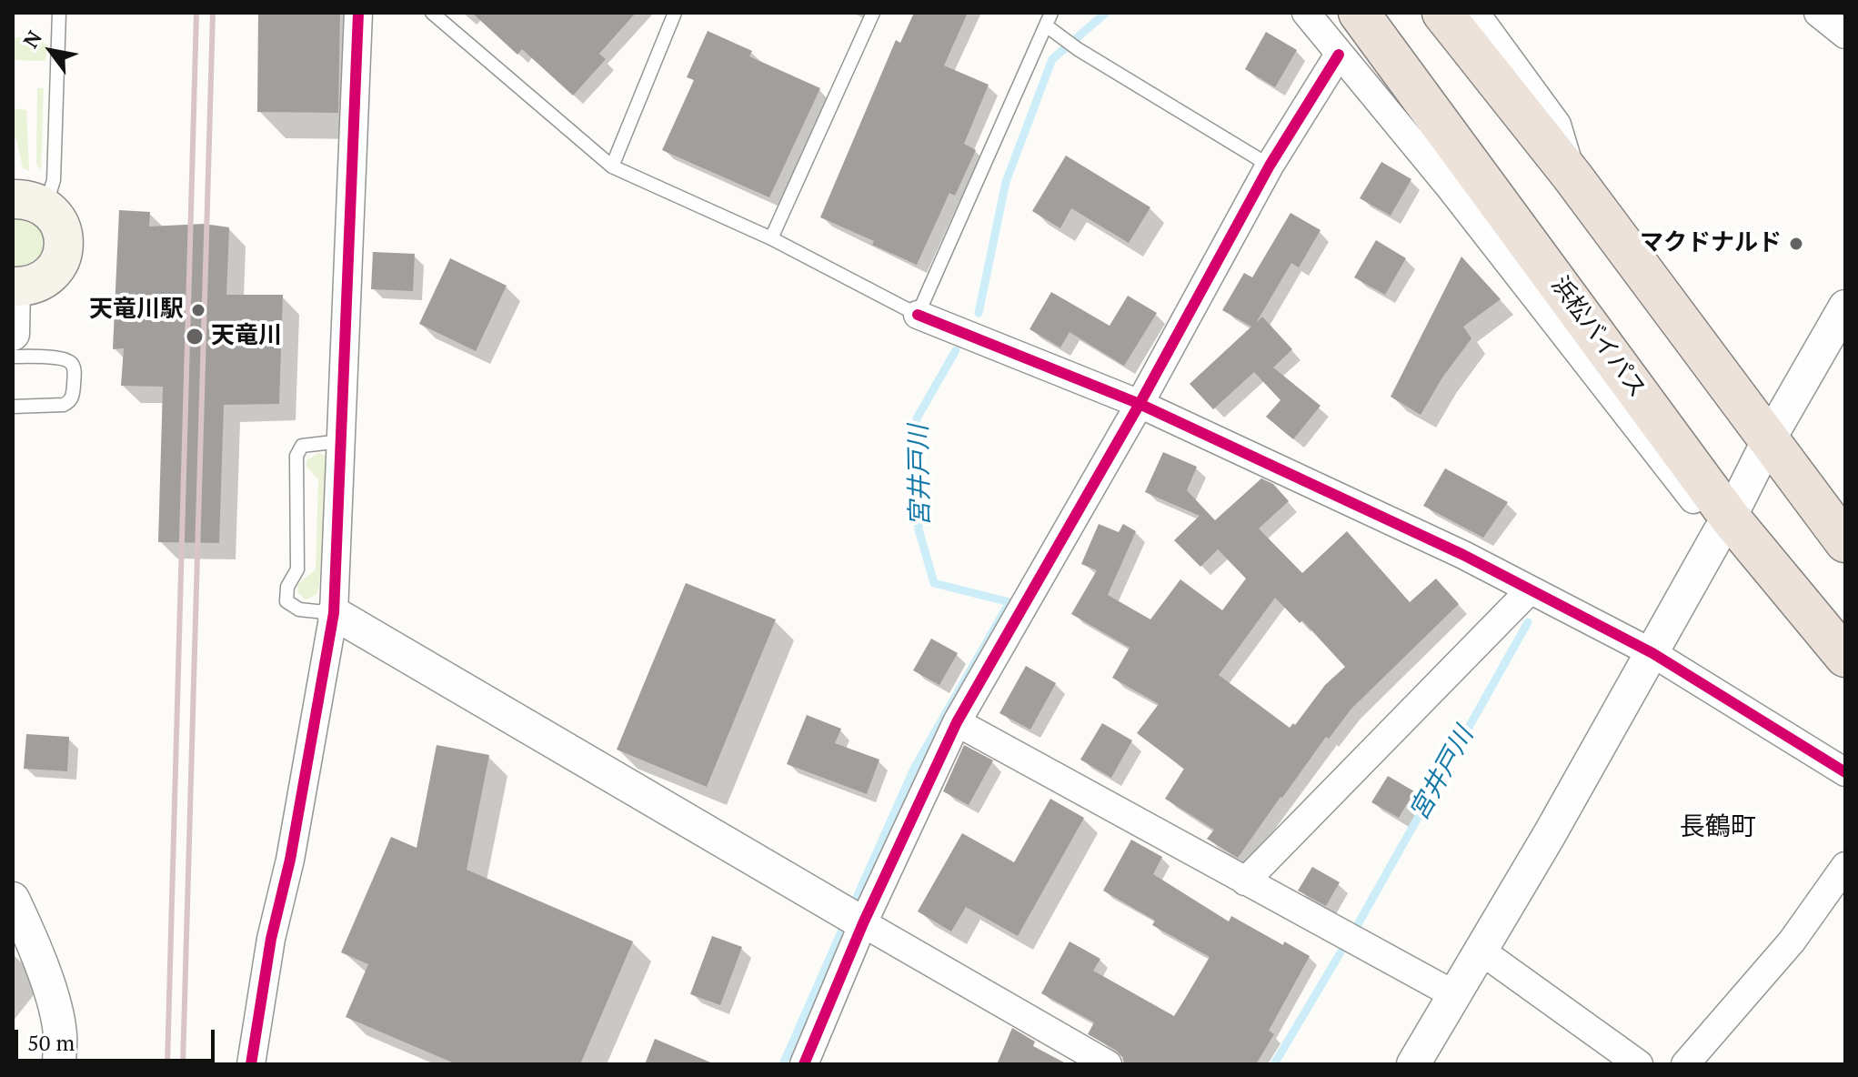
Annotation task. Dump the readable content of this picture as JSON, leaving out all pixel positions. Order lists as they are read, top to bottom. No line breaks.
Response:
{"streets":{"highway":["浜松バイパス"]},"districts":["長鶴町"],"water":["宮井戸川"],"places":["マクドナルド","天竜川駅","天竜川"],"scale_bar":"50 m","north":"top left"}
